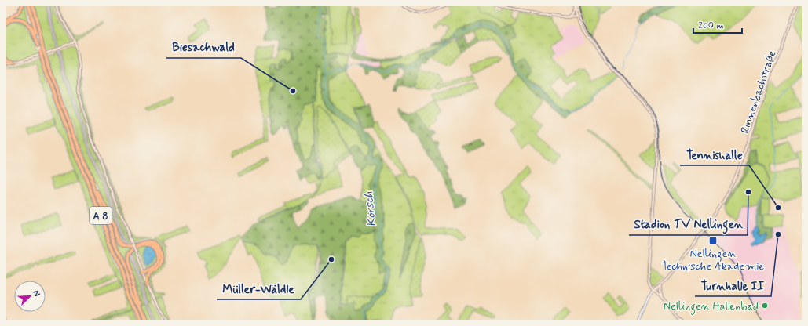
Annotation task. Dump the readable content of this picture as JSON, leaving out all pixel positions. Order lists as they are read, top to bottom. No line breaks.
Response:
{"streets":{"highway":["A 8"],"main road":["Rinnenbachstraße"]},"water":["Körsch"],"places":{"other":["Biesachwald","Stadion TV Nellingen","Tennishalle","Turnhalle II","Müller-Wäldle","Nellingen Hallenbad"],"transit":["Nellingen Technische Akademie"]},"scale_bar":"200 m","north":"top right"}
